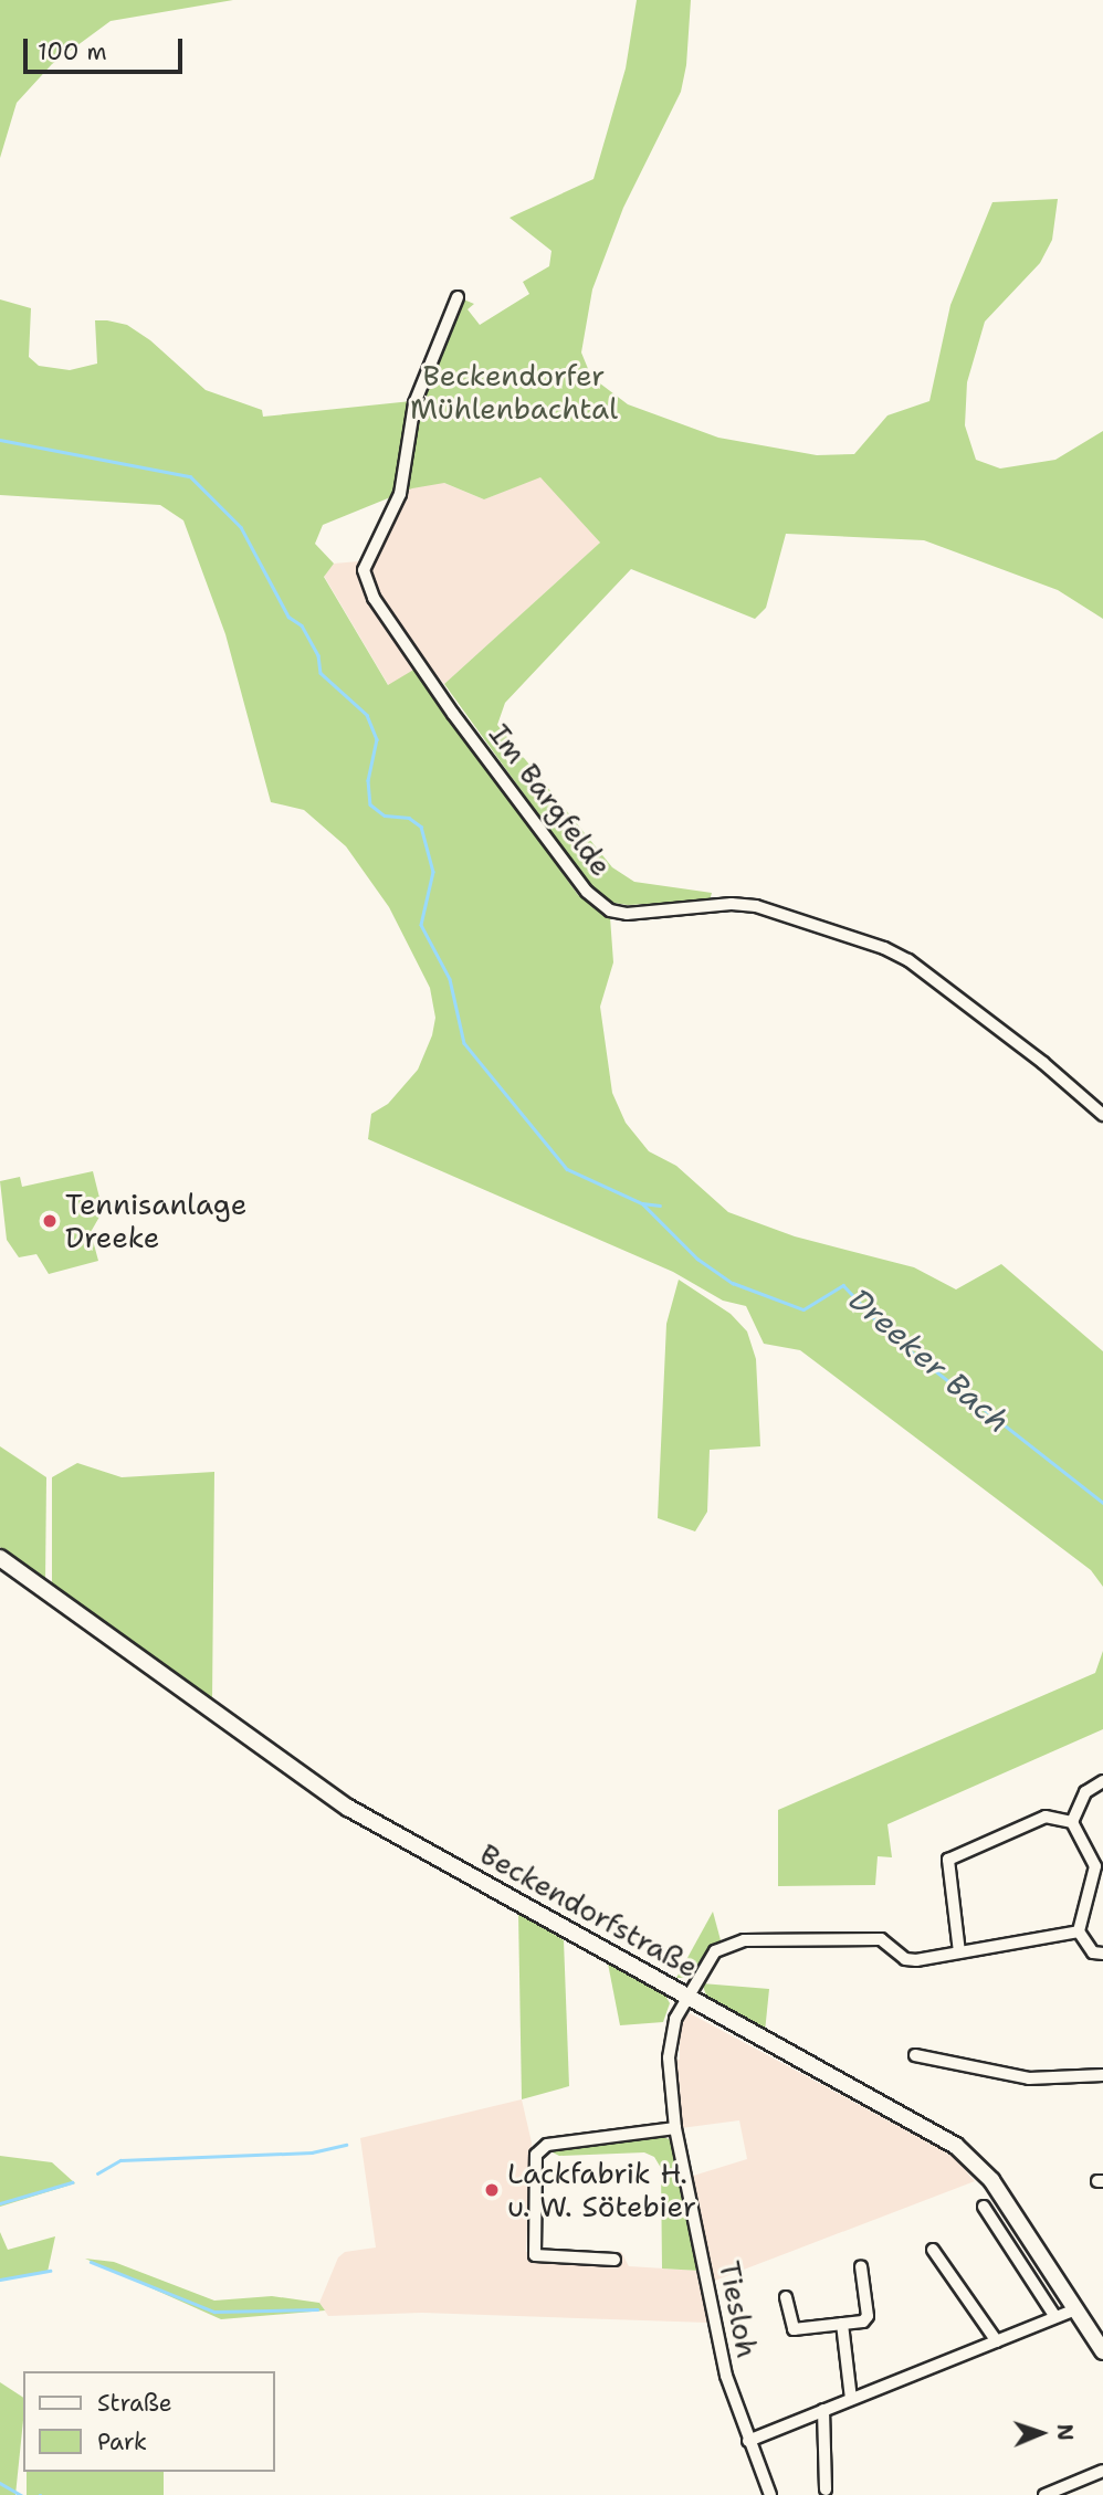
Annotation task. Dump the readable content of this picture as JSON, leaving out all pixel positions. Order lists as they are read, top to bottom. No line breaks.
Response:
{"streets":{"street":["Im Bargfelde","Beckendorfstraße","Tiesloh"]},"crossings":[["Beckendorfstraße","Tiesloh"]],"water":["Dreeker Bach"],"parks":["Beckendorfer Mühlenbachtal"],"places":["Tennisanlage Dreeke","Lackfabrik H. u. W. Sötebier"],"legend":["Straße","Park"],"scale_bar":"100 m","north":"right"}
